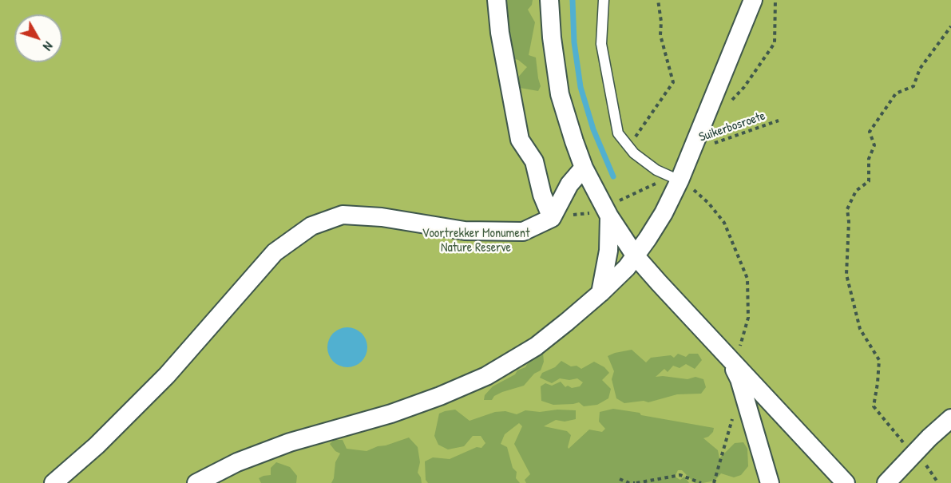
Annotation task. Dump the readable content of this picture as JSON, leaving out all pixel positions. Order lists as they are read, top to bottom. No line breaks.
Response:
{"streets":{"path":["Suikerbosroete"]},"parks":["Voortrekker Monument Nature Reserve"],"north":"bottom right"}
